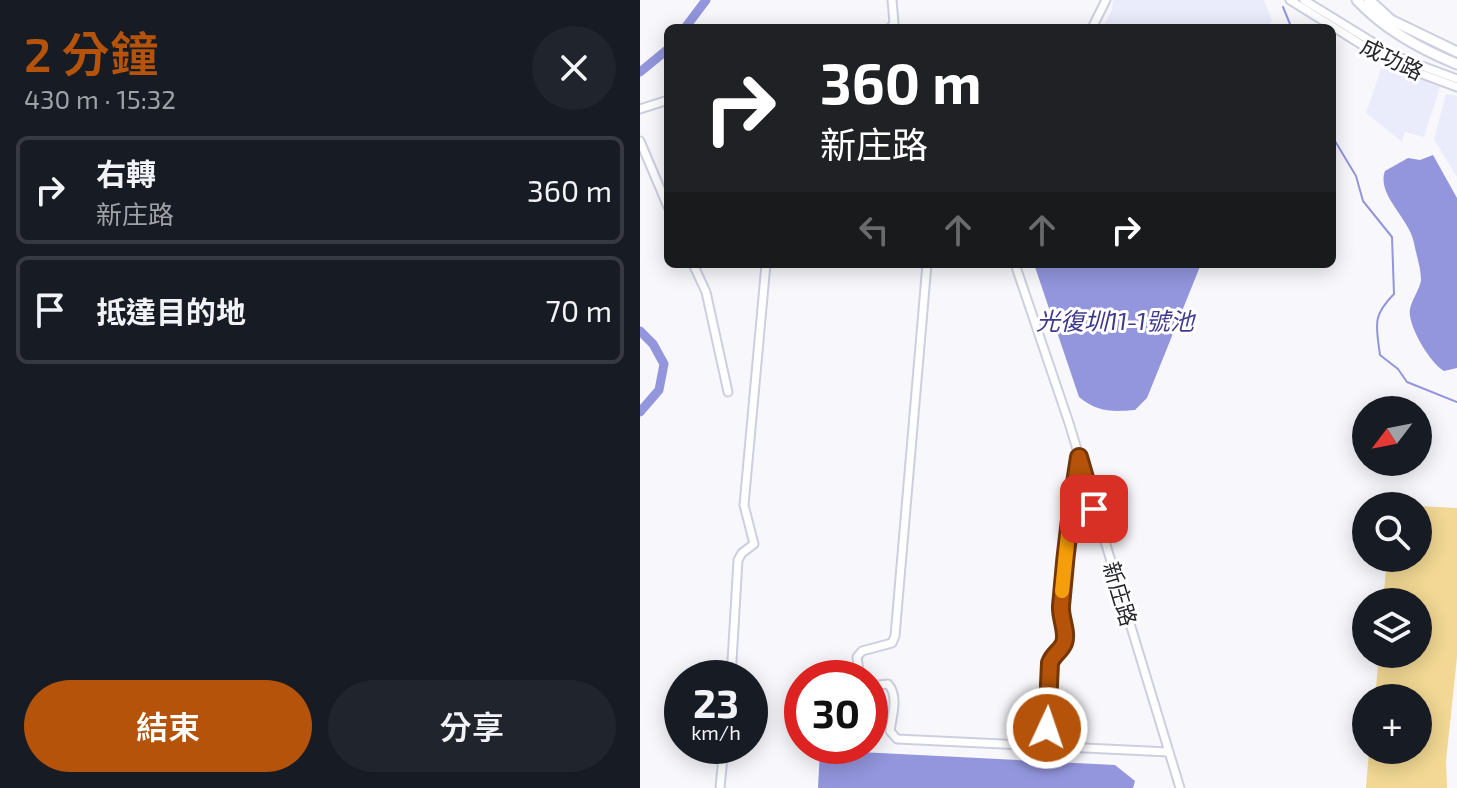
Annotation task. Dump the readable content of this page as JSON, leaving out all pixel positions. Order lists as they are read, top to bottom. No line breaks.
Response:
{"streets":{"street":["成功路","新庄路"]},"water":["光復圳11-1號池"],"north":"bottom left","page":{"heading":["2 分鐘","430 m · 15:32"],"turn":["360 m","新庄路"],"list":[{"name":"右轉","note":"新庄路","value":"360 m"},{"name":"抵達目的地","value":"70 m"}],"map_buttons":"+","speed":"23 km/h","limit":"30","buttons":["結束","分享"]}}
